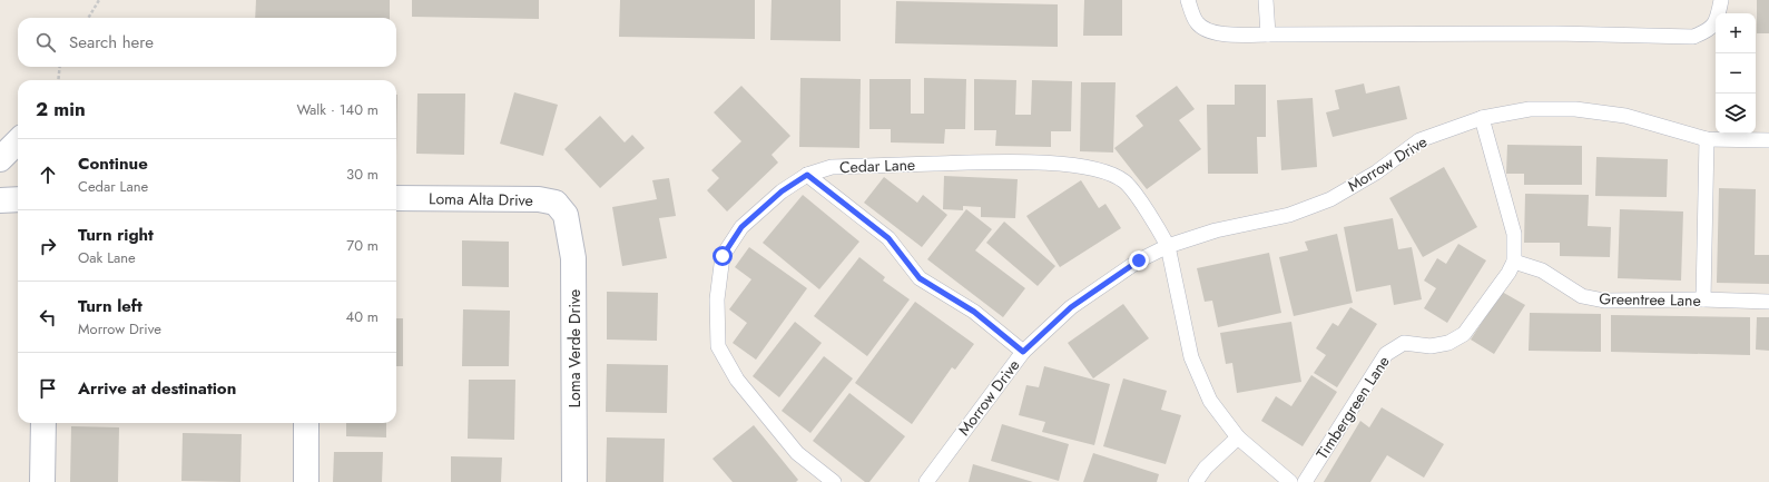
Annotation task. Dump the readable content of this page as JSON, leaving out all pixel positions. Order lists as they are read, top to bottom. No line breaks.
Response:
{"streets":{"street":["Loma Alta Drive","Loma Verde Drive"],"lane":["Morrow Drive","Cedar Lane","Greentree Lane","Timbergreen Lane"]},"crossings":[["Morrow Drive","Cedar Lane"],["Loma Alta Drive","Loma Verde Drive"],["Greentree Lane","Timbergreen Lane"]],"page":{"map_buttons":["+","−"],"search":"Search here","heading":["2 min","Walk · 140 m"],"list":[["Continue","Cedar Lane","30 m"],["Turn right","Oak Lane","70 m"],["Turn left","Morrow Drive","40 m"],"Arrive at destination"]}}
